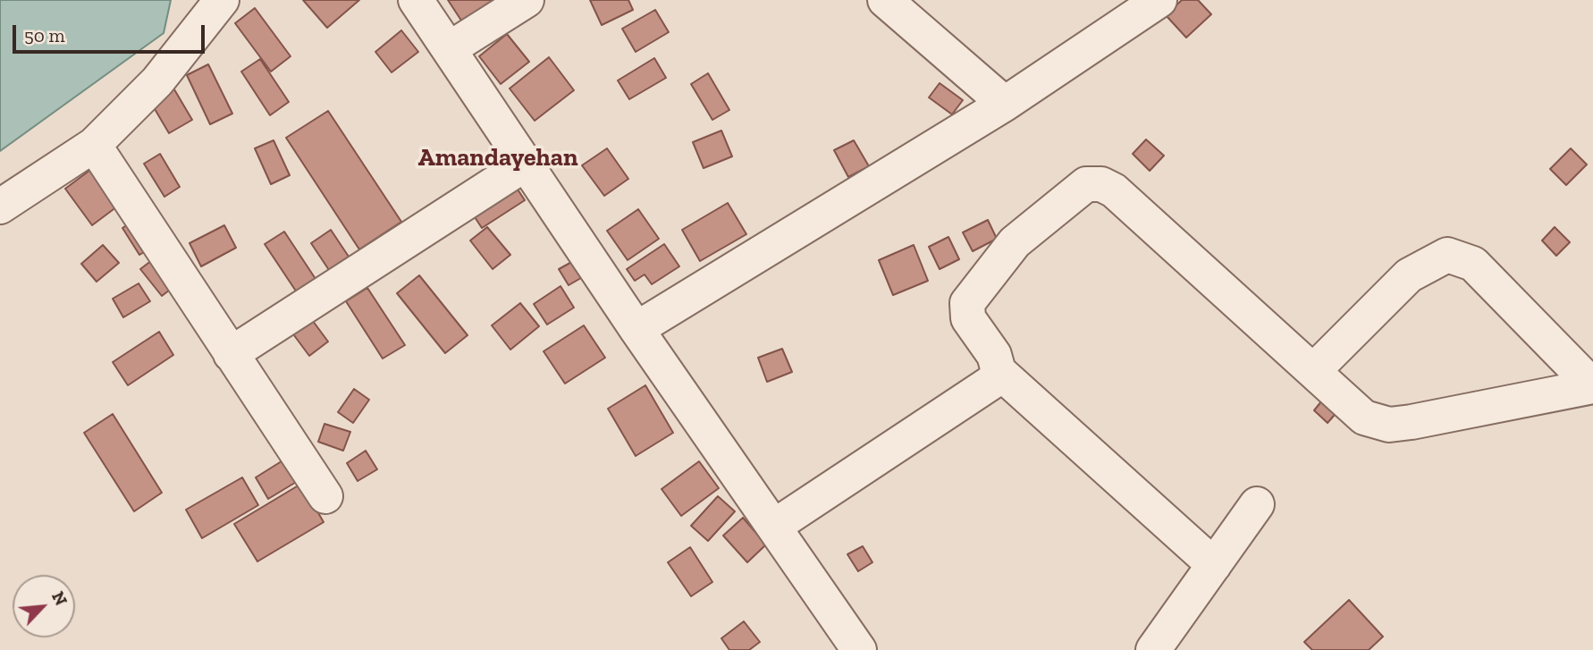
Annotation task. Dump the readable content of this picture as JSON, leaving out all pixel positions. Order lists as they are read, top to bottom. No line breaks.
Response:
{"districts":["Amandayehan"],"scale_bar":"50 m","north":"top right"}
